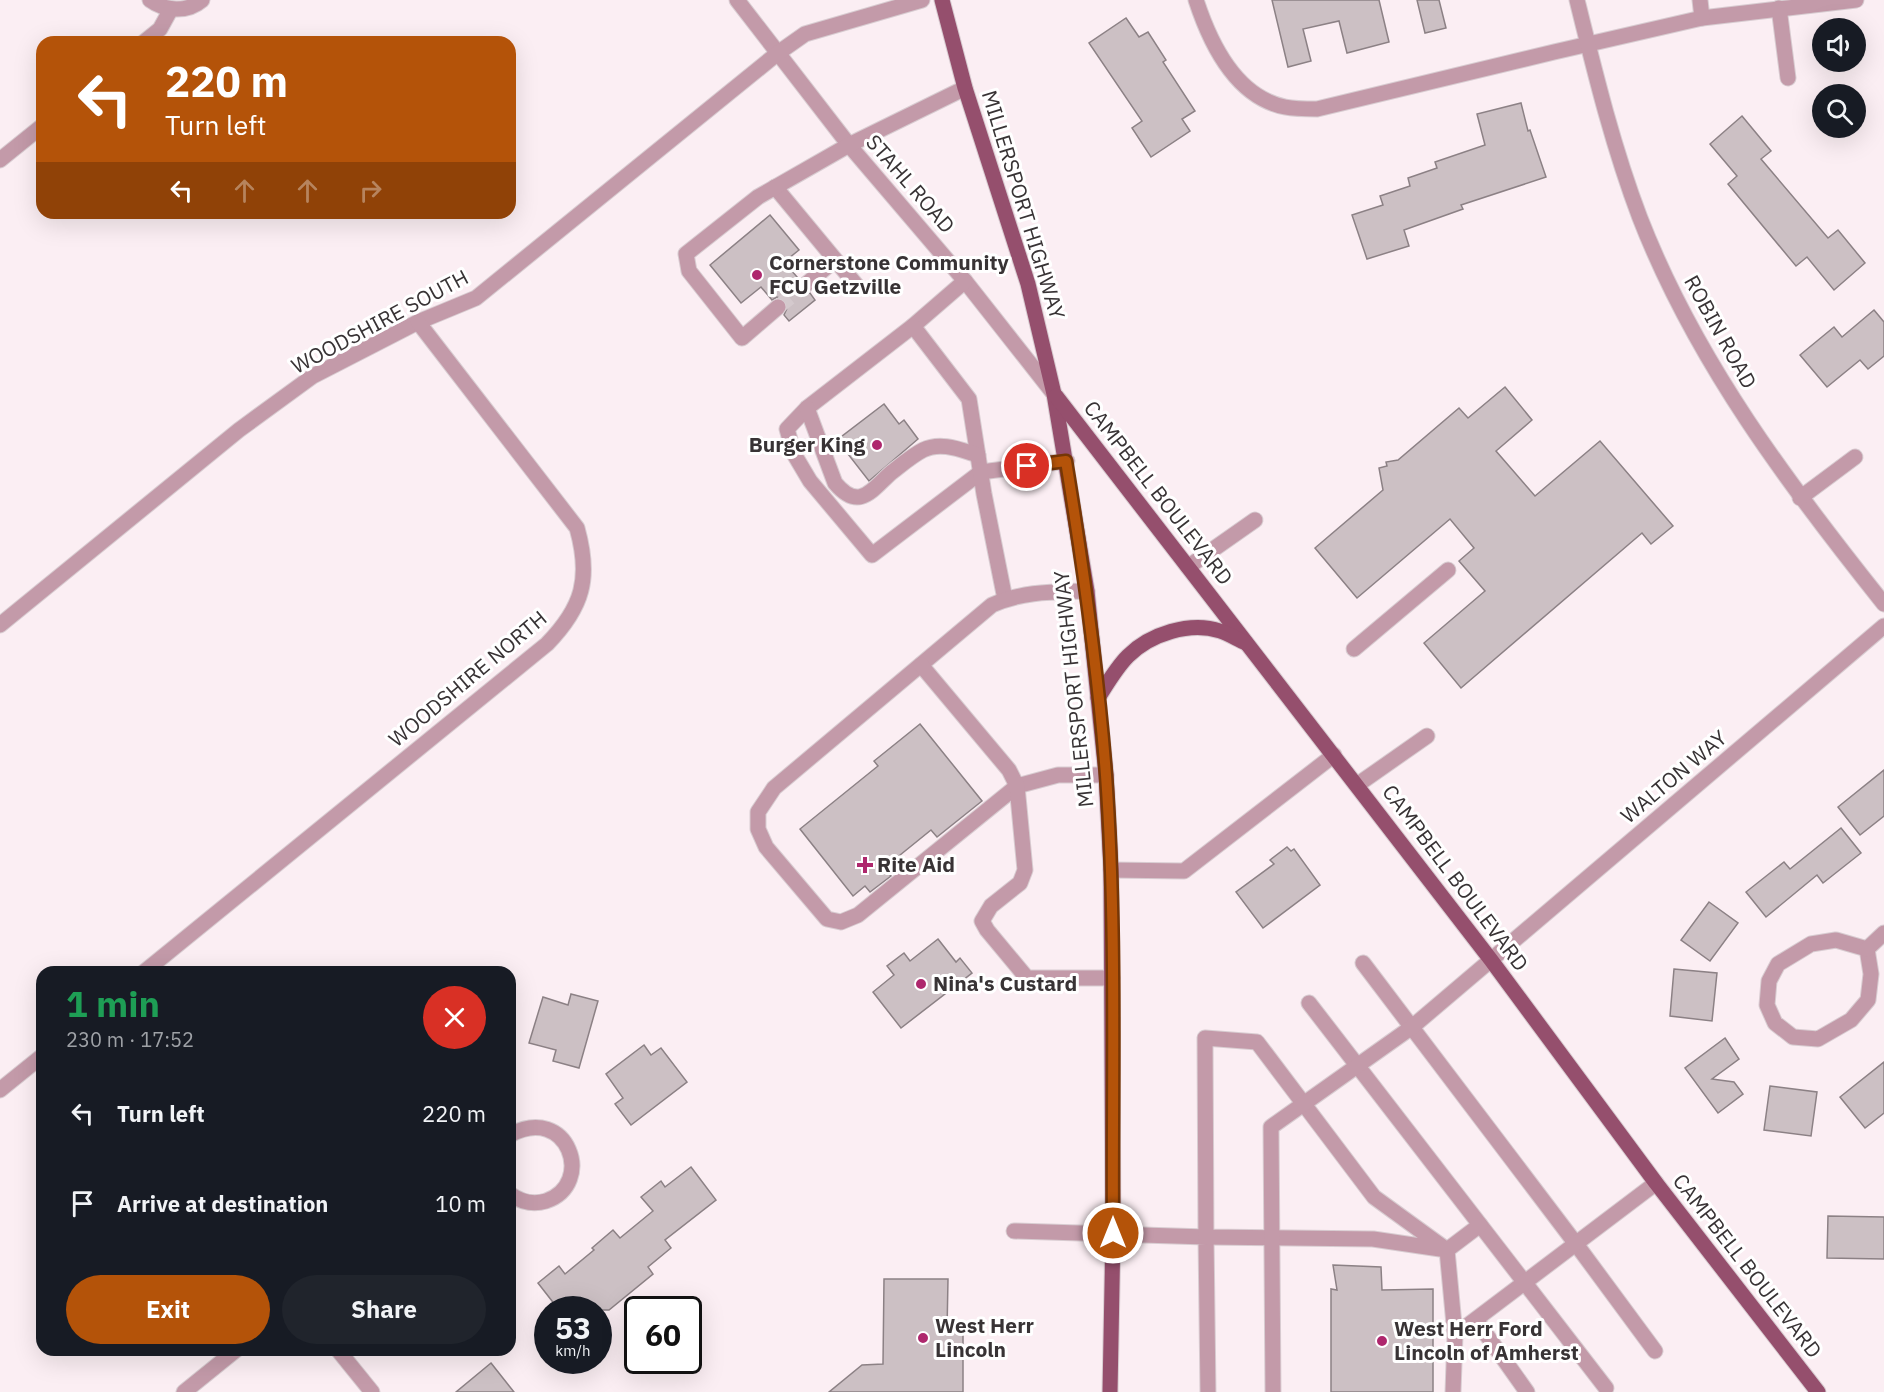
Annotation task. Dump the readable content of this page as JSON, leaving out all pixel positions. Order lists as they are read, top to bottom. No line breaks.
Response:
{"streets":{"main road":["MILLERSPORT HIGHWAY","CAMPBELL BOULEVARD"],"street":["STAHL ROAD","WOODSHIRE SOUTH","ROBIN ROAD","WOODSHIRE NORTH","WALTON WAY"]},"crossings":[["STAHL ROAD","MILLERSPORT HIGHWAY"],["STAHL ROAD","WOODSHIRE SOUTH"],["STAHL ROAD","CAMPBELL BOULEVARD"],["MILLERSPORT HIGHWAY","CAMPBELL BOULEVARD"],["WOODSHIRE SOUTH","WOODSHIRE NORTH"],["CAMPBELL BOULEVARD","WALTON WAY"]],"places":{"other":["Cornerstone Community FCU Getzville","Burger King","Nina's Custard","West Herr Lincoln","West Herr Ford Lincoln of Amherst"],"health":["Rite Aid"]},"page":{"turn":["220 m","Turn left"],"heading":["1 min","230 m · 17:52"],"list":[{"name":"Turn left","value":"220 m"},{"name":"Arrive at destination","value":"10 m"}],"buttons":["Exit","Share"],"speed":"53 km/h","limit":"60"}}
